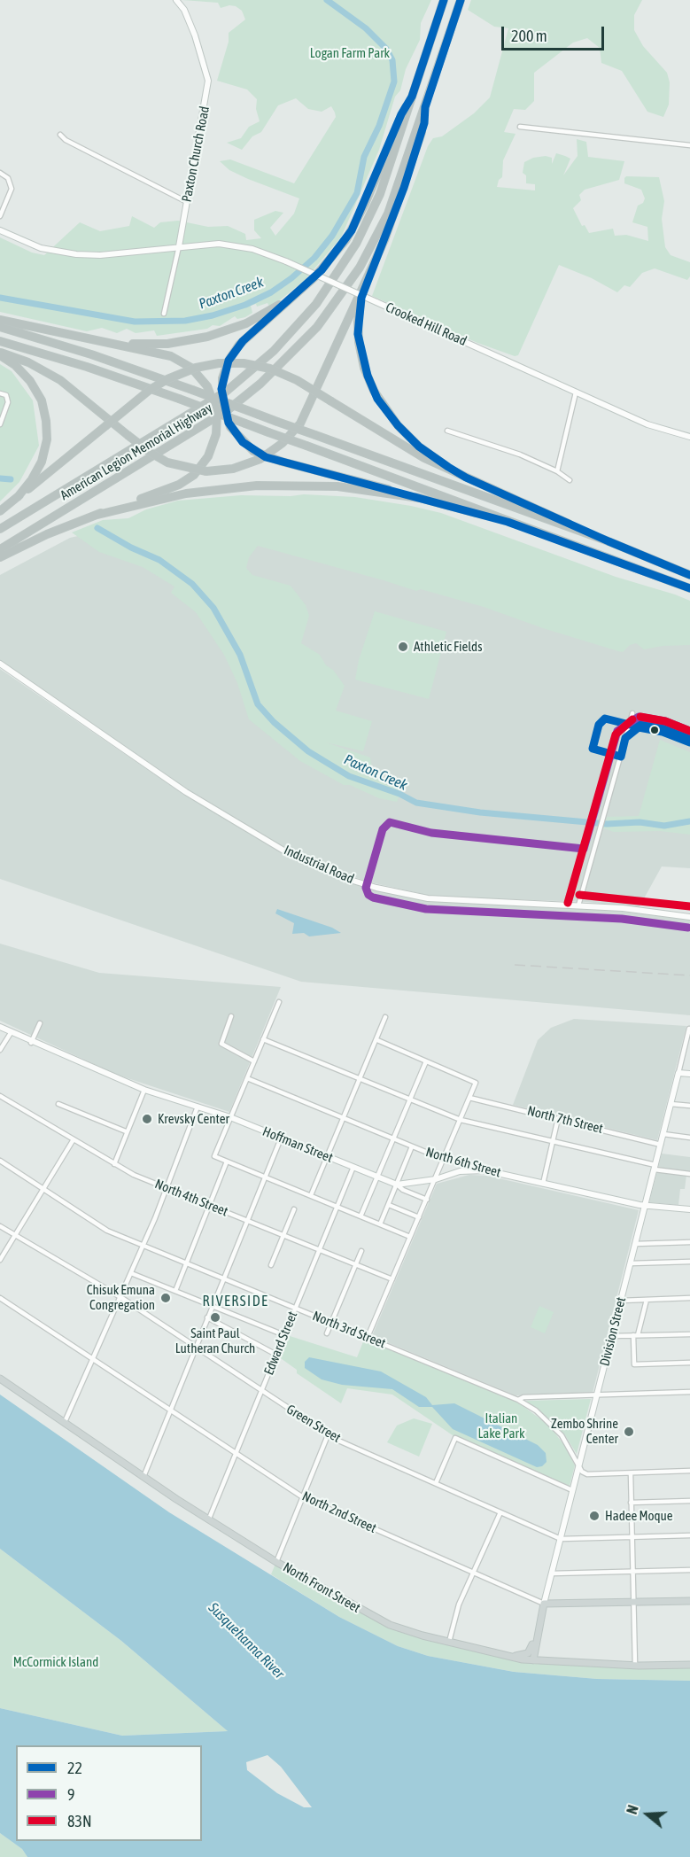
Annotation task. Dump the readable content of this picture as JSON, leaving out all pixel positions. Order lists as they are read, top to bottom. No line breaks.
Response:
{"streets":{"highway":["American Legion Memorial Highway"],"main road":["Division Street","North 2nd Street","North Front Street"],"street":["Paxton Church Road","Crooked Hill Road","Industrial Road","North 7th Street","Hoffman Street","North 6th Street","North 4th Street","North 3rd Street","Edward Street","Green Street"]},"crossings":[["Paxton Church Road","Crooked Hill Road"],["North 7th Street","Division Street"],["Hoffman Street","North 6th Street"],["Hoffman Street","Edward Street"],["North 6th Street","Division Street"],["North 4th Street","Edward Street"],["North 3rd Street","Division Street"],["North 3rd Street","Edward Street"],["Division Street","Green Street"],["Division Street","North 2nd Street"],["Division Street","North Front Street"],["Edward Street","Green Street"],["Edward Street","North 2nd Street"],["Edward Street","North Front Street"]],"districts":["RIVERSIDE"],"water":["Paxton Creek","Susquehanna River"],"parks":["Logan Farm Park","Italian Lake Park","McCormick Island"],"places":["Athletic Fields","Krevsky Center","Chisuk Emuna Congregation","Saint Paul Lutheran Church","Zembo Shrine Center","Hadee Moque"],"lines":["transit line 22","transit line 9","transit line 83N"],"legend":["22","9","83N"],"scale_bar":"200 m","north":"left"}
